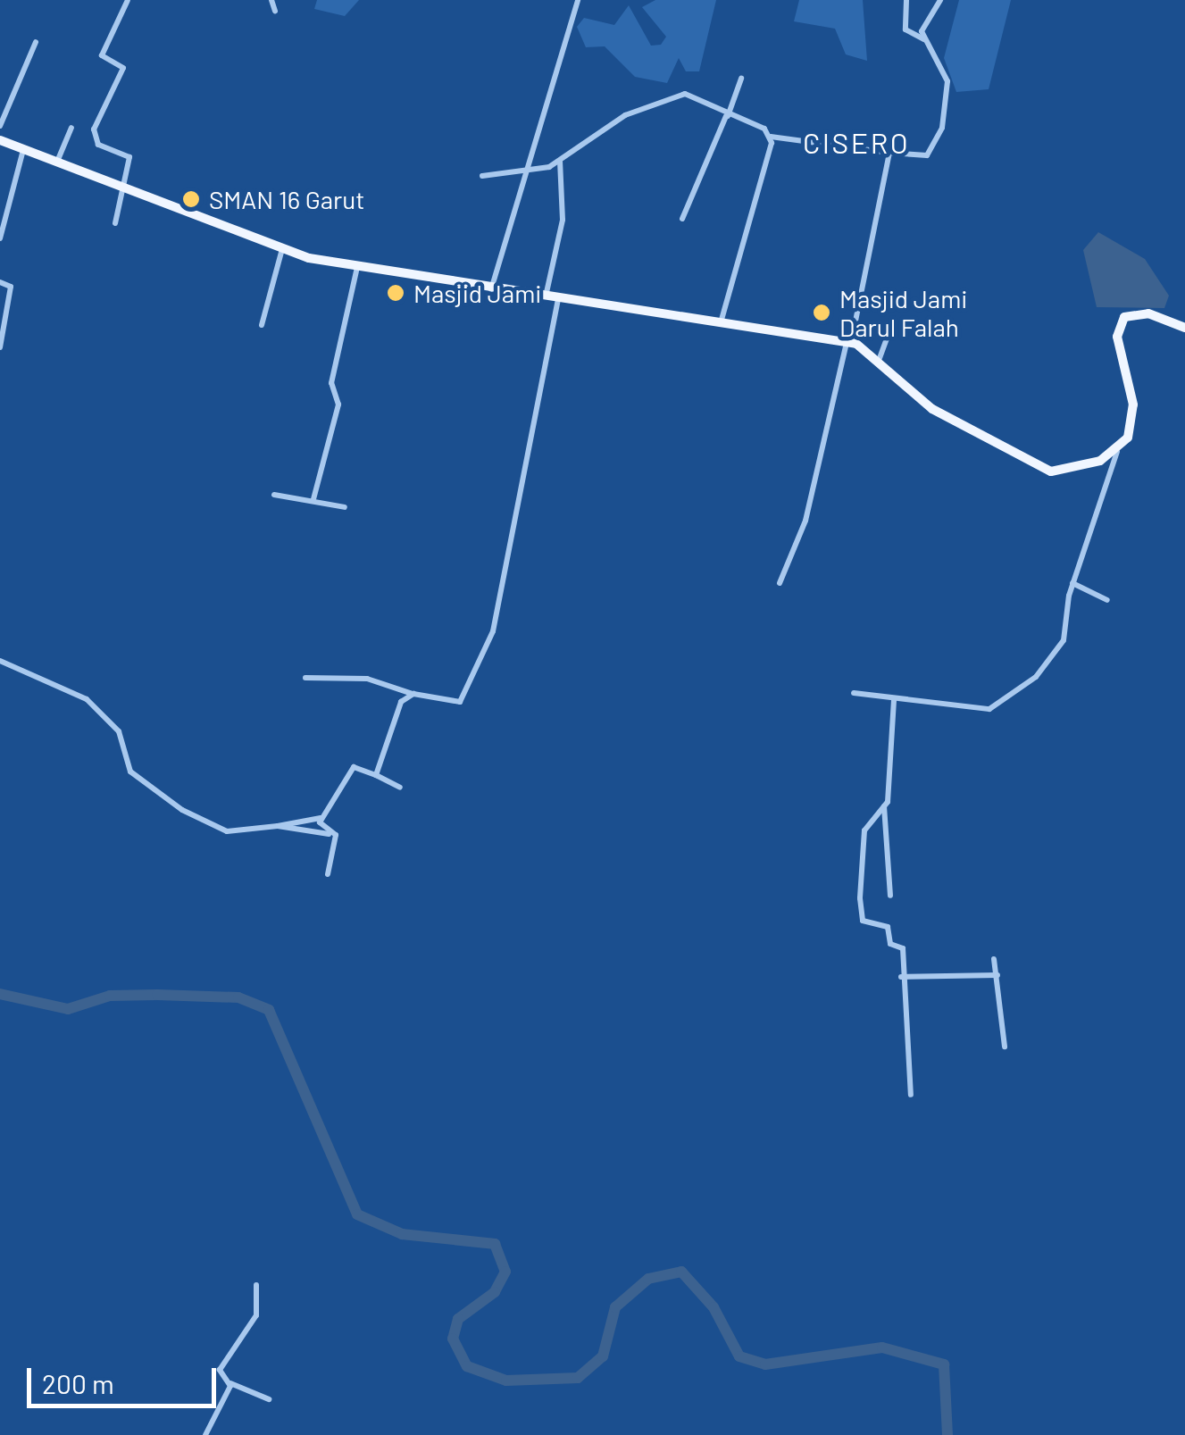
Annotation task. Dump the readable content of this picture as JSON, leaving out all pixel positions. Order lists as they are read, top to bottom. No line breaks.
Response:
{"districts":["CISERO"],"places":["SMAN 16 Garut","Masjid Jami","Masjid Jami Darul Falah"],"scale_bar":"200 m"}
